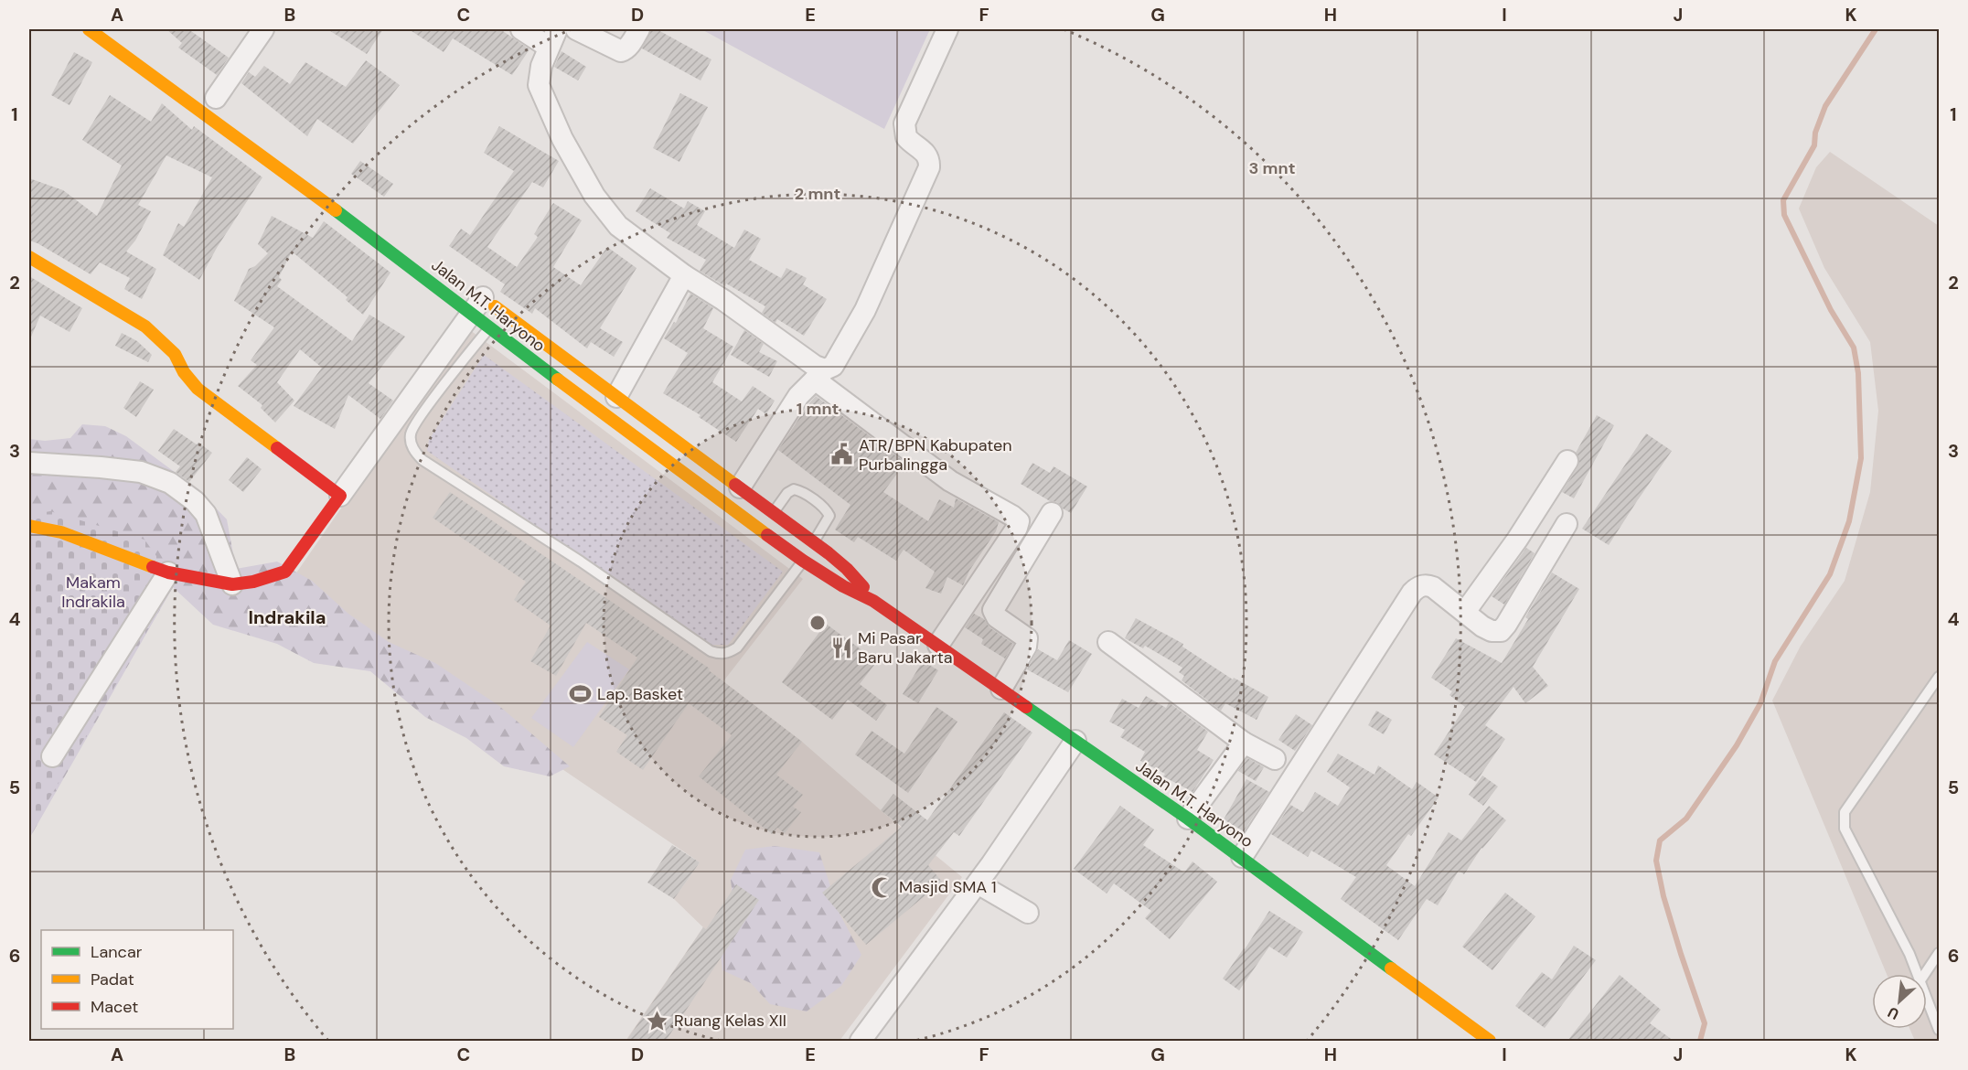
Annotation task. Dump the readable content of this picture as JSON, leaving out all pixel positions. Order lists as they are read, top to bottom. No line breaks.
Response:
{"streets":{"main road":["Jalan M.T. Haryono"]},"districts":["Indrakila"],"parks":["Makam Indrakila"],"places":{"public building":["ATR/BPN Kabupaten Purbalingga"],"restaurant":["Mi Pasar Baru Jakarta"],"sports":["Lap. Basket"],"mosque":["Masjid SMA 1"],"place":["Ruang Kelas XII"]},"legend":["Lancar","Padat","Macet"],"north":"bottom left","grid":{"columns":["A","B","C","D","E","F","G","H","I","J","K"],"rows":["1","2","3","4","5","6"]},"rings":["3 mnt","2 mnt","1 mnt"]}
